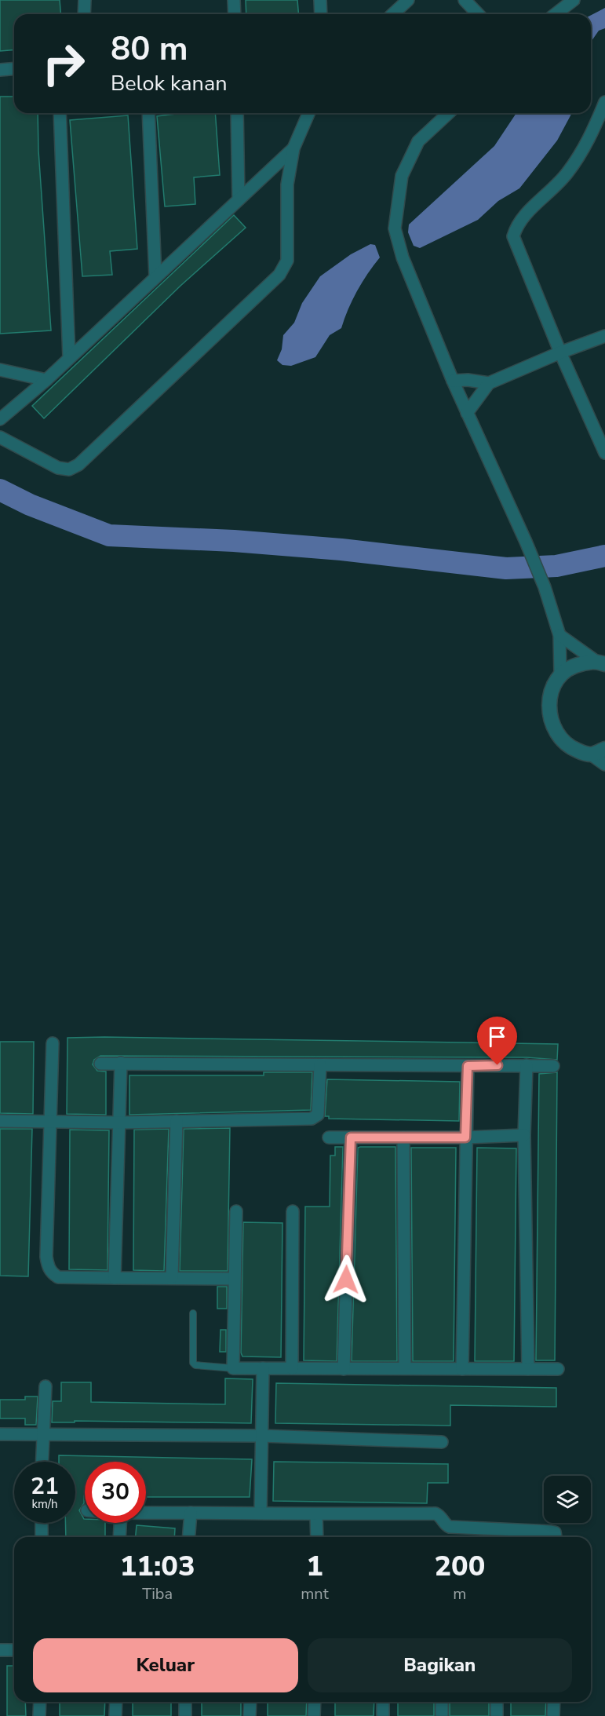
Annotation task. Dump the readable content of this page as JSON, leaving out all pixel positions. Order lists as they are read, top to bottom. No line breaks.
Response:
{"page":{"turn":["80 m","Belok kanan"],"speed":"21 km/h","limit":"30","eta":["11:03","Tiba","1","mnt","200","m"],"buttons":["Keluar","Bagikan"]}}
